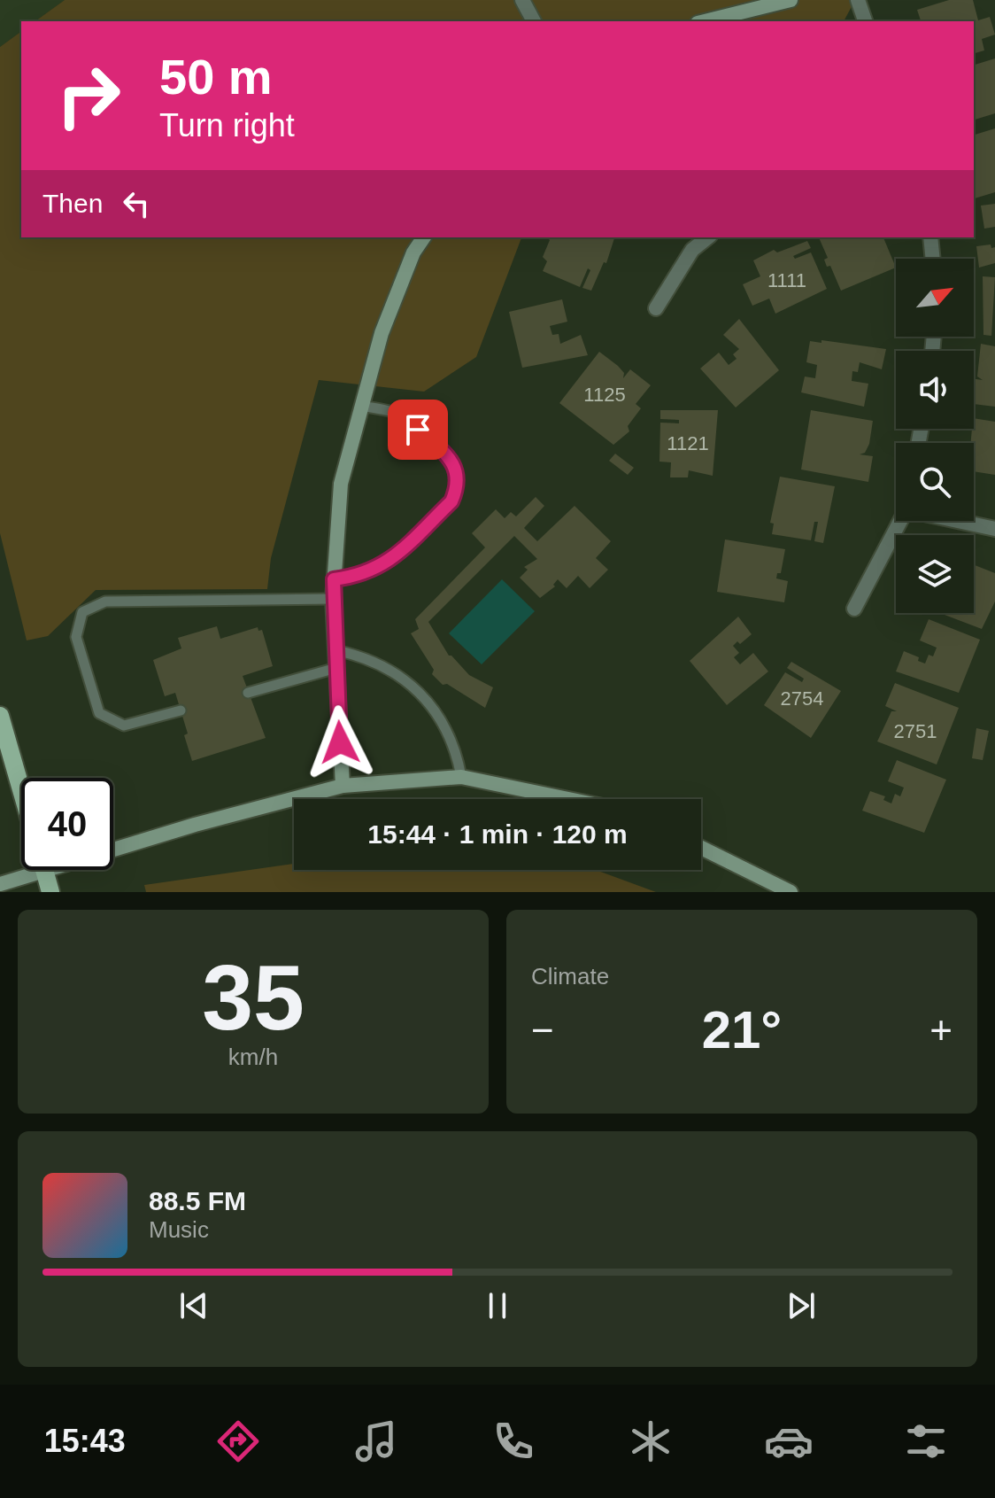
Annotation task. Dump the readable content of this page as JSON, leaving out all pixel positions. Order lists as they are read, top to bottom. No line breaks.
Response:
{"house_numbers":["1111","1125","1121","2754","2751"],"north":"top right","page":{"turn":["50 m","Turn right"],"then":"Then","limit":"40","trip":"15:44 · 1 min · 120 m","tile":[["35","km/h"],"Climate"],"heat":["−","21°","+"],"song":["88.5 FM","Music"],"tabs":"15:43"}}
